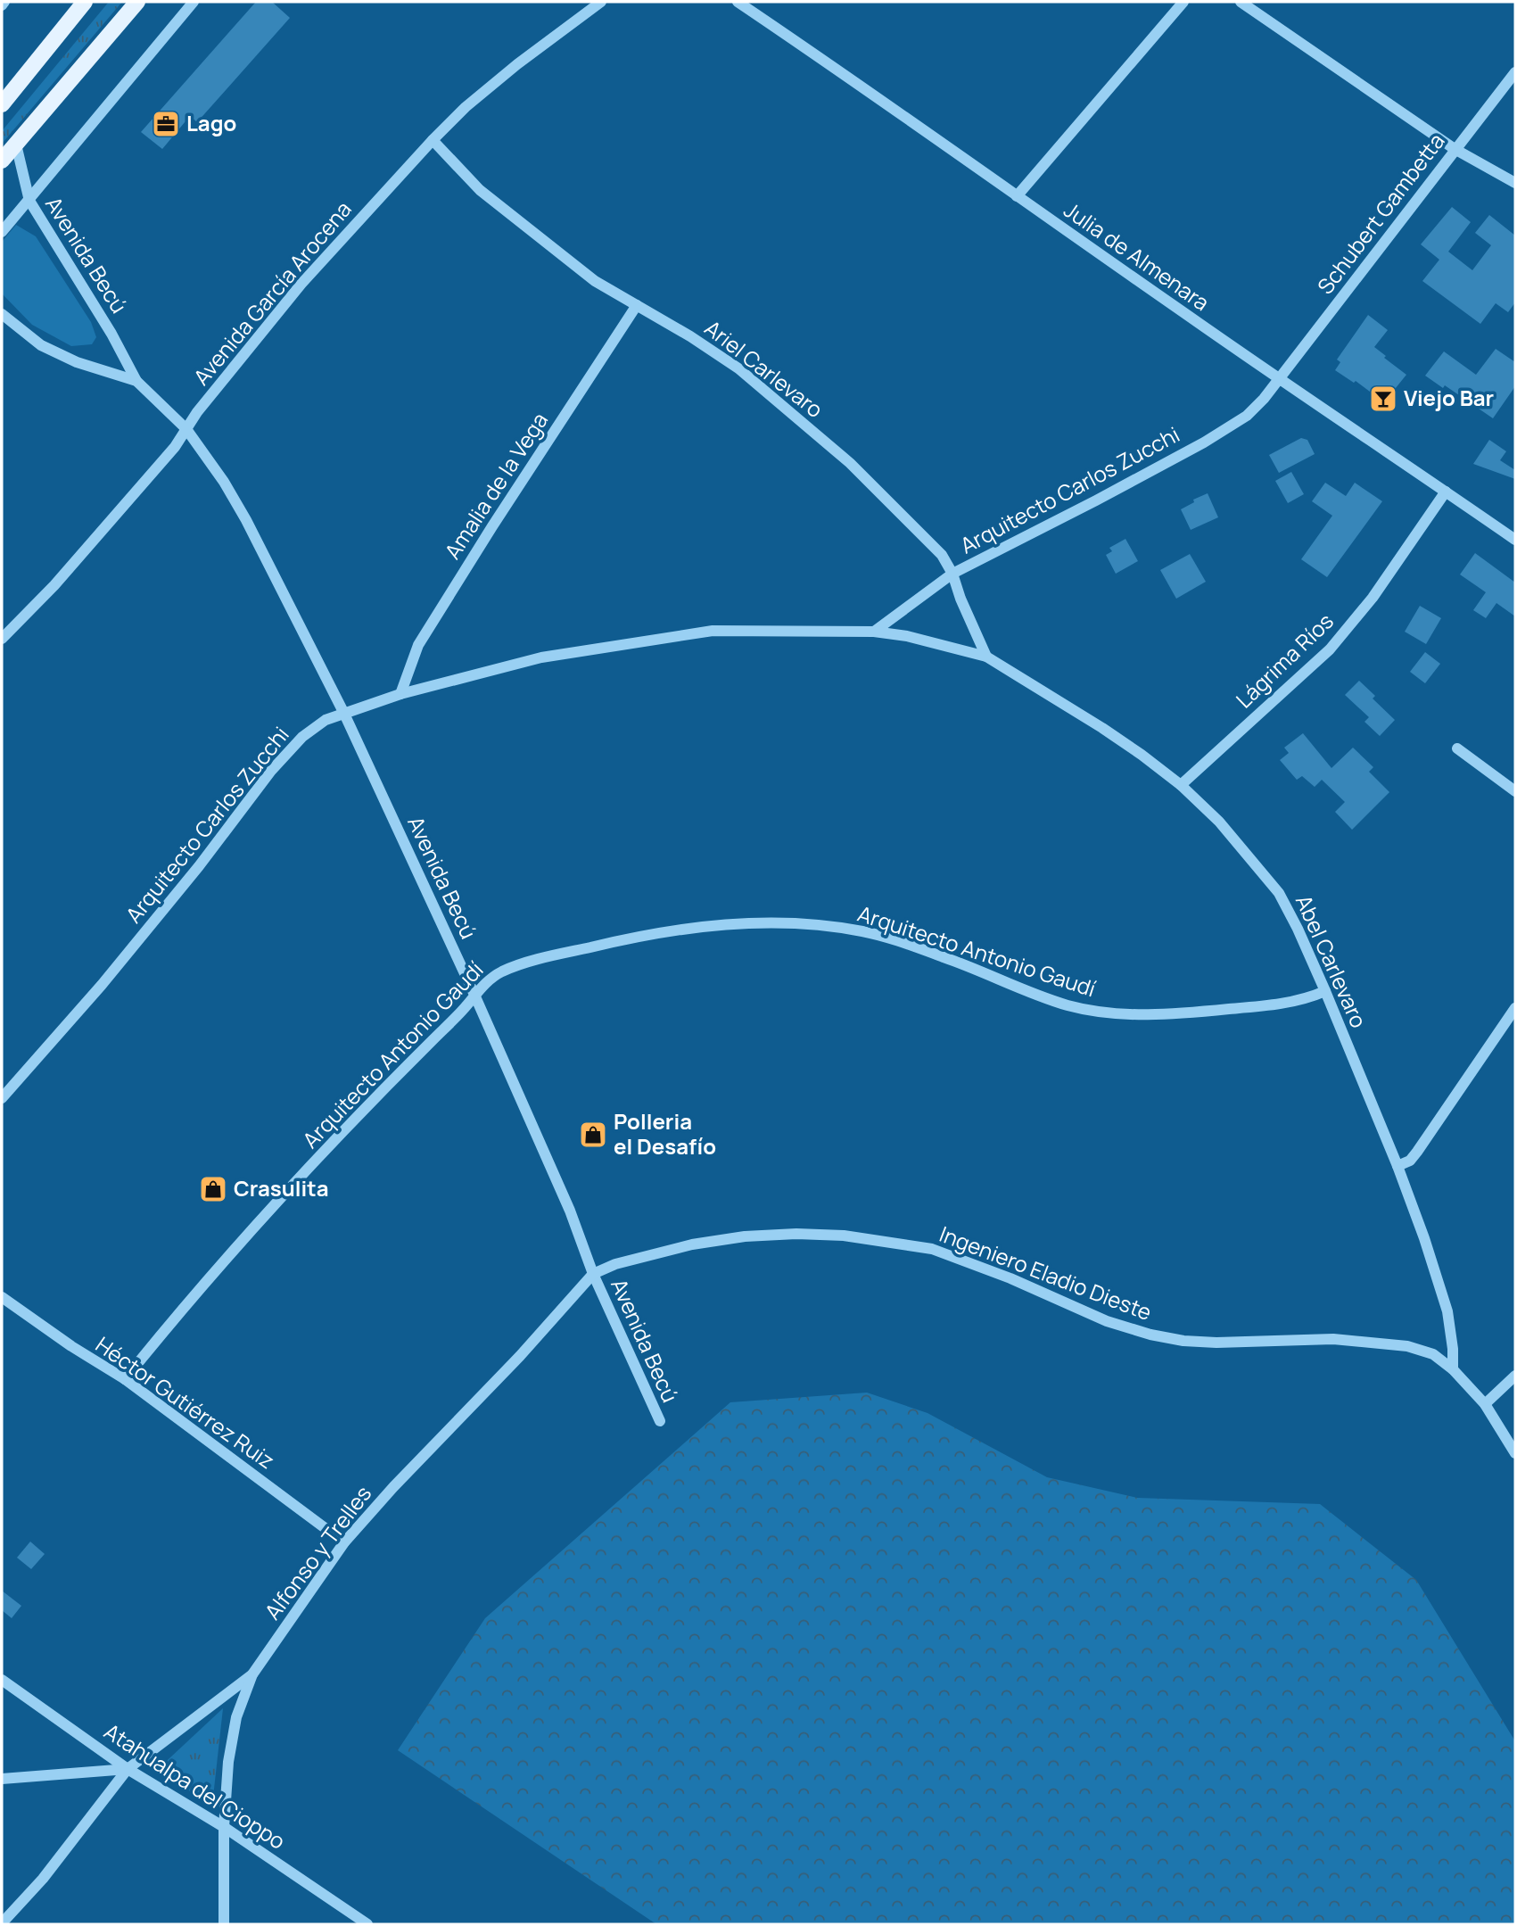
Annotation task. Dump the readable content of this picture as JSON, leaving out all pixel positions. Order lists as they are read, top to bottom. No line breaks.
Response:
{"streets":{"street":["Schubert Gambetta","Avenida Becú","Julia de Almenara","Avenida García Arocena","Ariel Carlevaro","Amalia de la Vega","Arquitecto Carlos Zucchi","Lágrima Ríos","Arquitecto Antonio Gaudí","Abel Carlevaro","Ingeniero Eladio Dieste","Héctor Gutiérrez Ruiz","Alfonso y Trelles","Atahualpa del Cioppo"]},"crossings":[["Schubert Gambetta","Julia de Almenara"],["Schubert Gambetta","Arquitecto Carlos Zucchi"],["Avenida Becú","Avenida García Arocena"],["Avenida Becú","Arquitecto Carlos Zucchi"],["Avenida Becú","Arquitecto Antonio Gaudí"],["Avenida Becú","Ingeniero Eladio Dieste"],["Avenida Becú","Alfonso y Trelles"],["Julia de Almenara","Arquitecto Carlos Zucchi"],["Julia de Almenara","Lágrima Ríos"],["Avenida García Arocena","Ariel Carlevaro"],["Ariel Carlevaro","Amalia de la Vega"],["Ariel Carlevaro","Arquitecto Carlos Zucchi"],["Ariel Carlevaro","Abel Carlevaro"],["Amalia de la Vega","Arquitecto Carlos Zucchi"],["Arquitecto Carlos Zucchi","Abel Carlevaro"],["Lágrima Ríos","Abel Carlevaro"],["Arquitecto Antonio Gaudí","Abel Carlevaro"],["Arquitecto Antonio Gaudí","Héctor Gutiérrez Ruiz"],["Abel Carlevaro","Ingeniero Eladio Dieste"],["Ingeniero Eladio Dieste","Alfonso y Trelles"],["Héctor Gutiérrez Ruiz","Alfonso y Trelles"],["Alfonso y Trelles","Atahualpa del Cioppo"]],"places":{"office":["Lago"],"bar":["Viejo Bar"],"shop":["Polleria el Desafío","Crasulita"]}}
